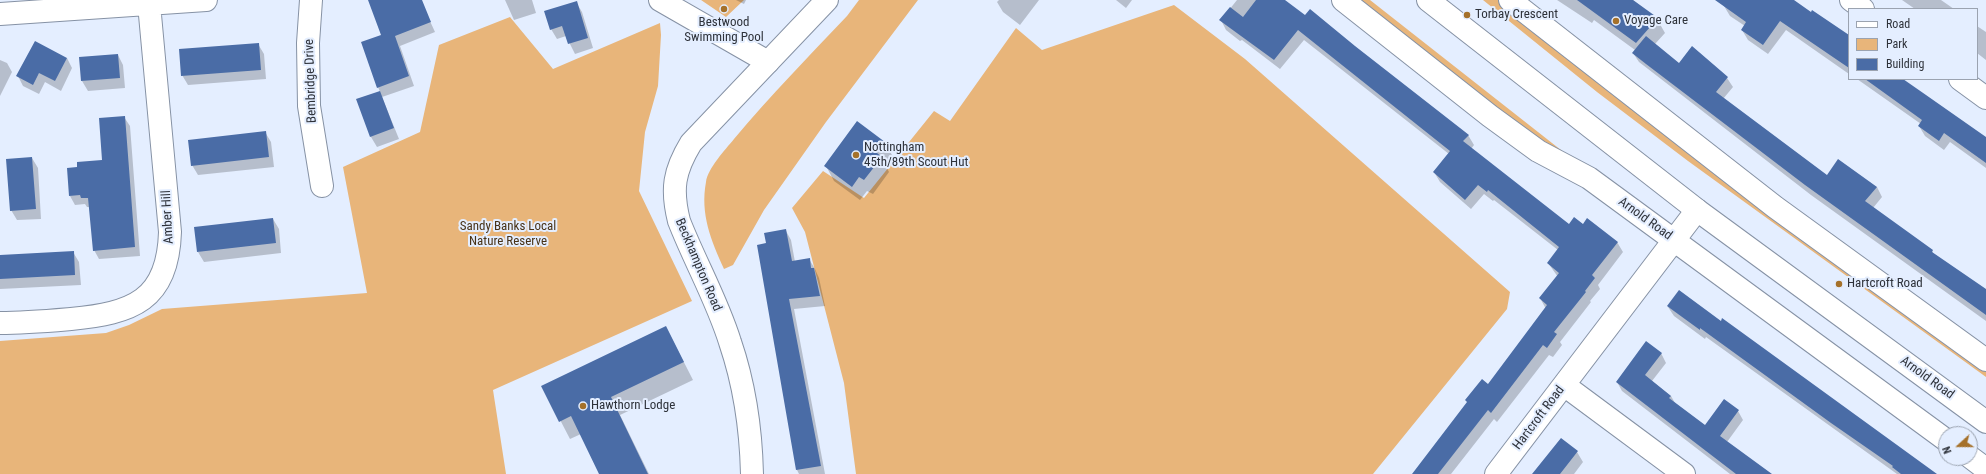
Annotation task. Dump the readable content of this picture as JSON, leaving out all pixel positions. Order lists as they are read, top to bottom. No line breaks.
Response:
{"streets":{"street":["Bembridge Drive","Amber Hill","Arnold Road","Beckhampton Road","Hartcroft Road"]},"crossings":[["Arnold Road","Hartcroft Road"]],"parks":["Sandy Banks Local Nature Reserve"],"places":["Bestwood Swimming Pool","Torbay Crescent","Voyage Care","Nottingham 45th/89th Scout Hut","Hartcroft Road","Hawthorn Lodge"],"legend":["Road","Park","Building"],"north":"left"}
